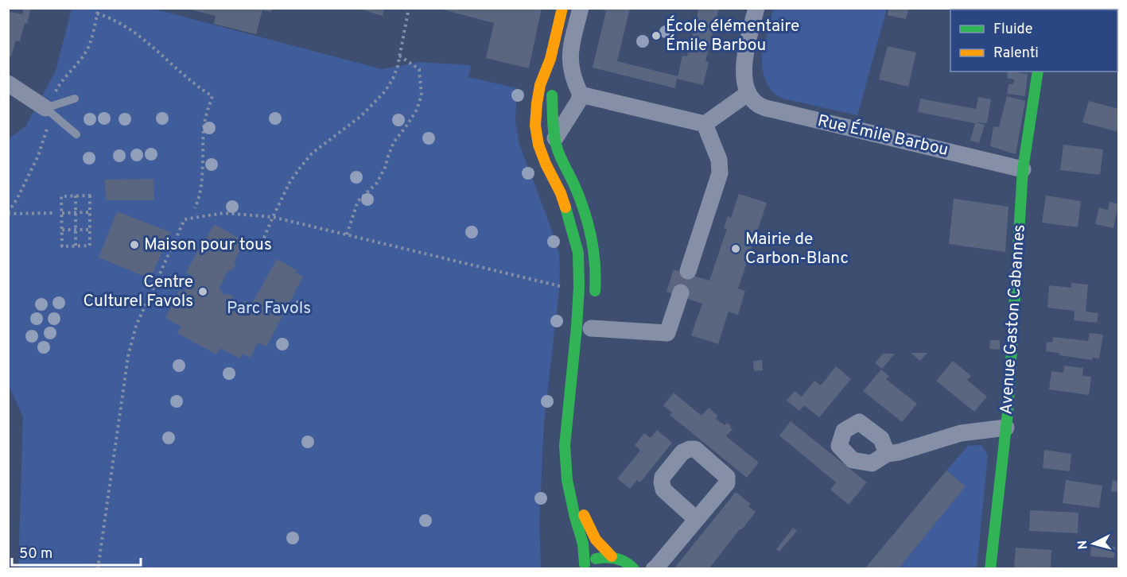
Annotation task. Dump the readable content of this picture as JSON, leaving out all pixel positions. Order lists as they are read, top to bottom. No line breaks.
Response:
{"streets":{"street":["Rue Émile Barbou","Avenue Gaston Cabannes"]},"crossings":[["Rue Émile Barbou","Avenue Gaston Cabannes"]],"parks":["Parc Favols"],"places":["École élémentaire Émile Barbou","Maison pour tous","Mairie de Carbon-Blanc","Centre Culturel Favols"],"legend":["Fluide","Ralenti"],"scale_bar":"50 m","north":"left"}
